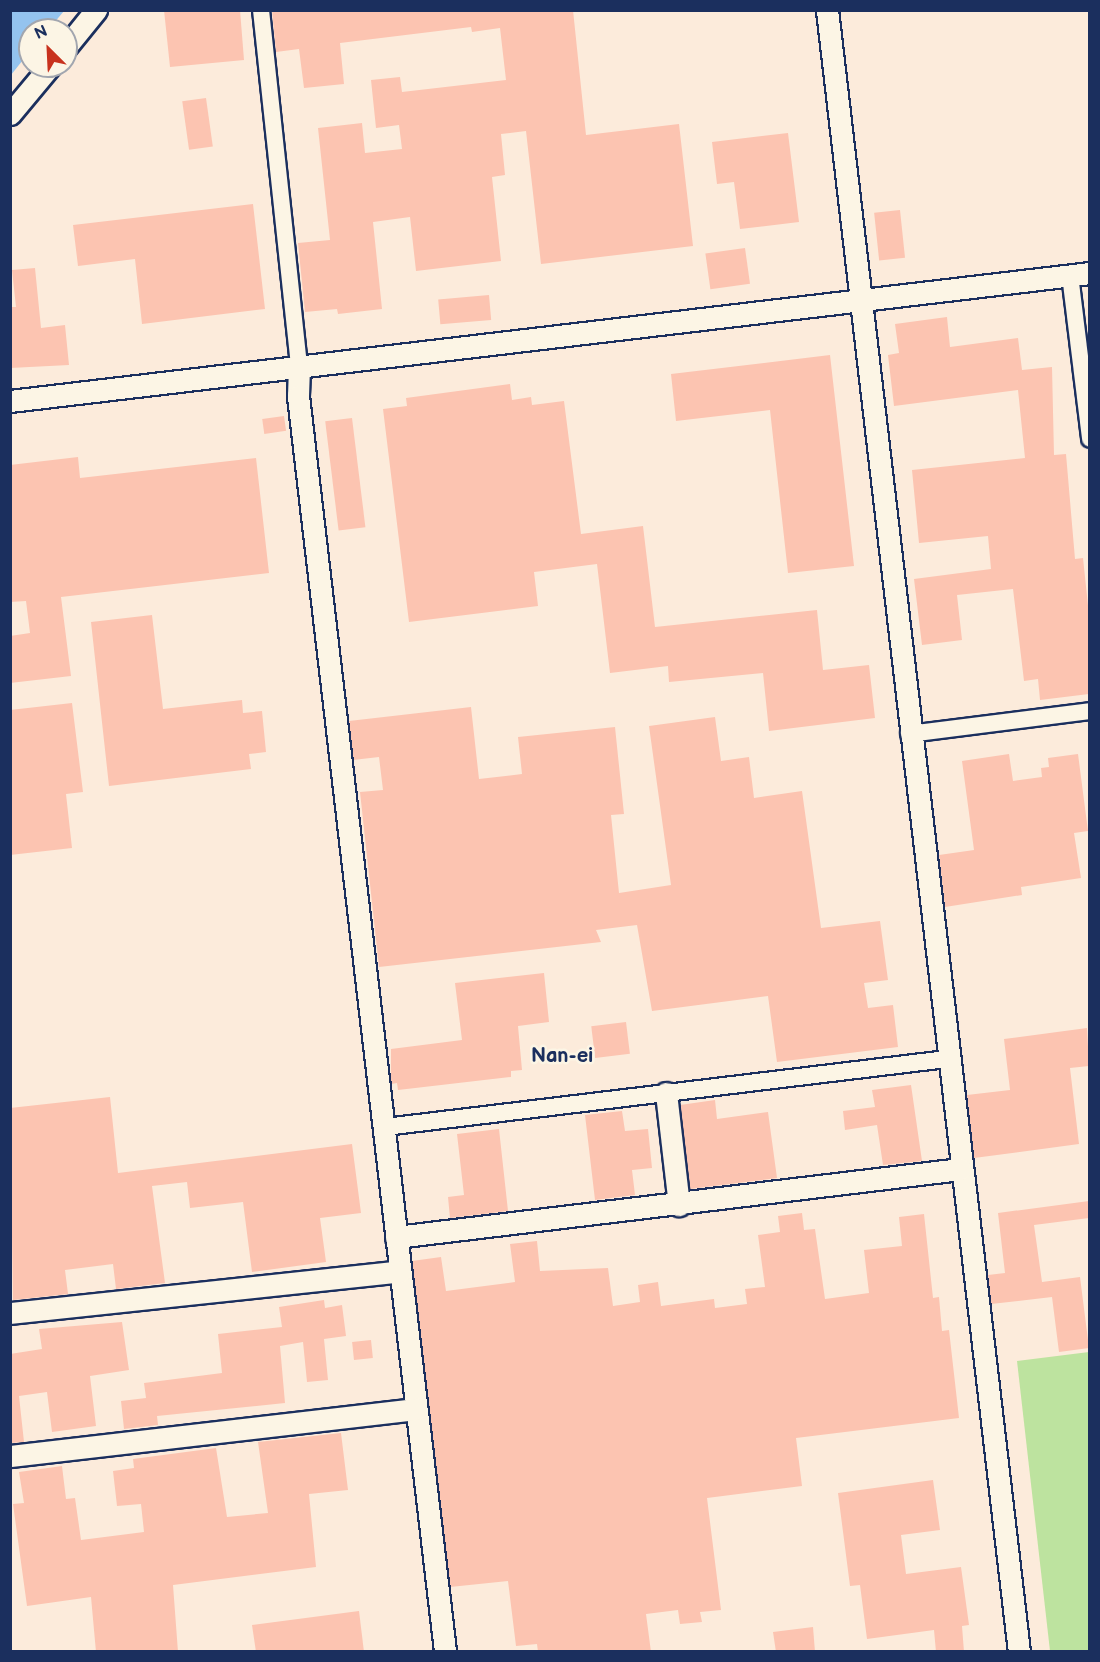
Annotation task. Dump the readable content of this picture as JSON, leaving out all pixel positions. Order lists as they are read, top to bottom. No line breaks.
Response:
{"districts":["Nan-ei"],"north":"top left"}
